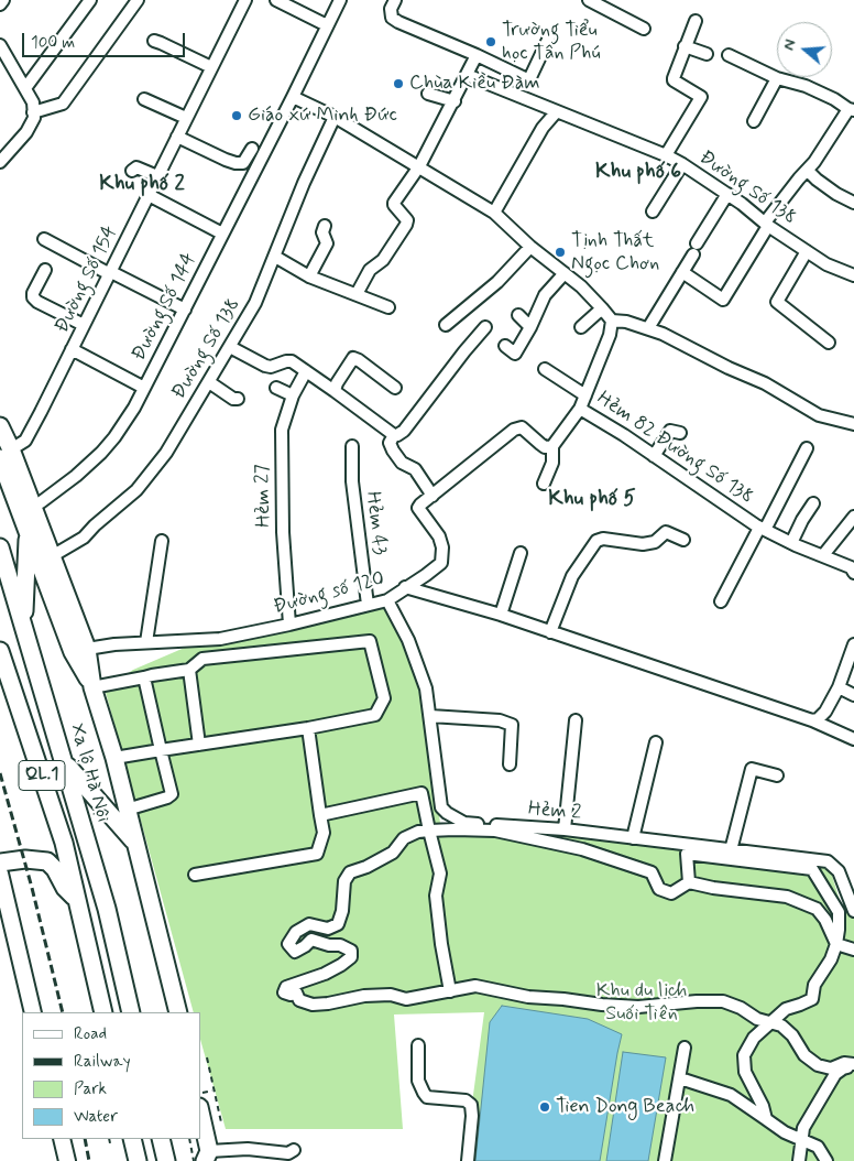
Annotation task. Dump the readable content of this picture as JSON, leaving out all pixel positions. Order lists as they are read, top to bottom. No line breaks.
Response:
{"streets":{"highway":["Xa lộ Hà Nội","QL.1"],"street":["Đường Số 138","Đường Số 154","Đường Số 144","Hẻm 82 Đường Số 138","Hẻm 27","Hẻm 43","Đường số 120","Hẻm 2"]},"crossings":[["Đường Số 138","Xa lộ Hà Nội"],["Đường Số 154","Xa lộ Hà Nội"],["Đường Số 144","Xa lộ Hà Nội"],["Hẻm 27","Đường số 120"],["Hẻm 43","Đường số 120"],["Đường số 120","Xa lộ Hà Nội"],["Đường số 120","Hẻm 2"]],"districts":["Khu phố 6","Khu phố 2","Khu phố 5"],"parks":["Khu du lịch Suối Tiên"],"places":["Trường Tiểu học Tân Phú","Chùa Kiều Đàm","Giáo xứ Minh Đức","Tịnh Thất Ngọc Chơn","Tien Dong Beach"],"legend":["Road","Railway","Park","Water"],"scale_bar":"100 m","north":"left"}
